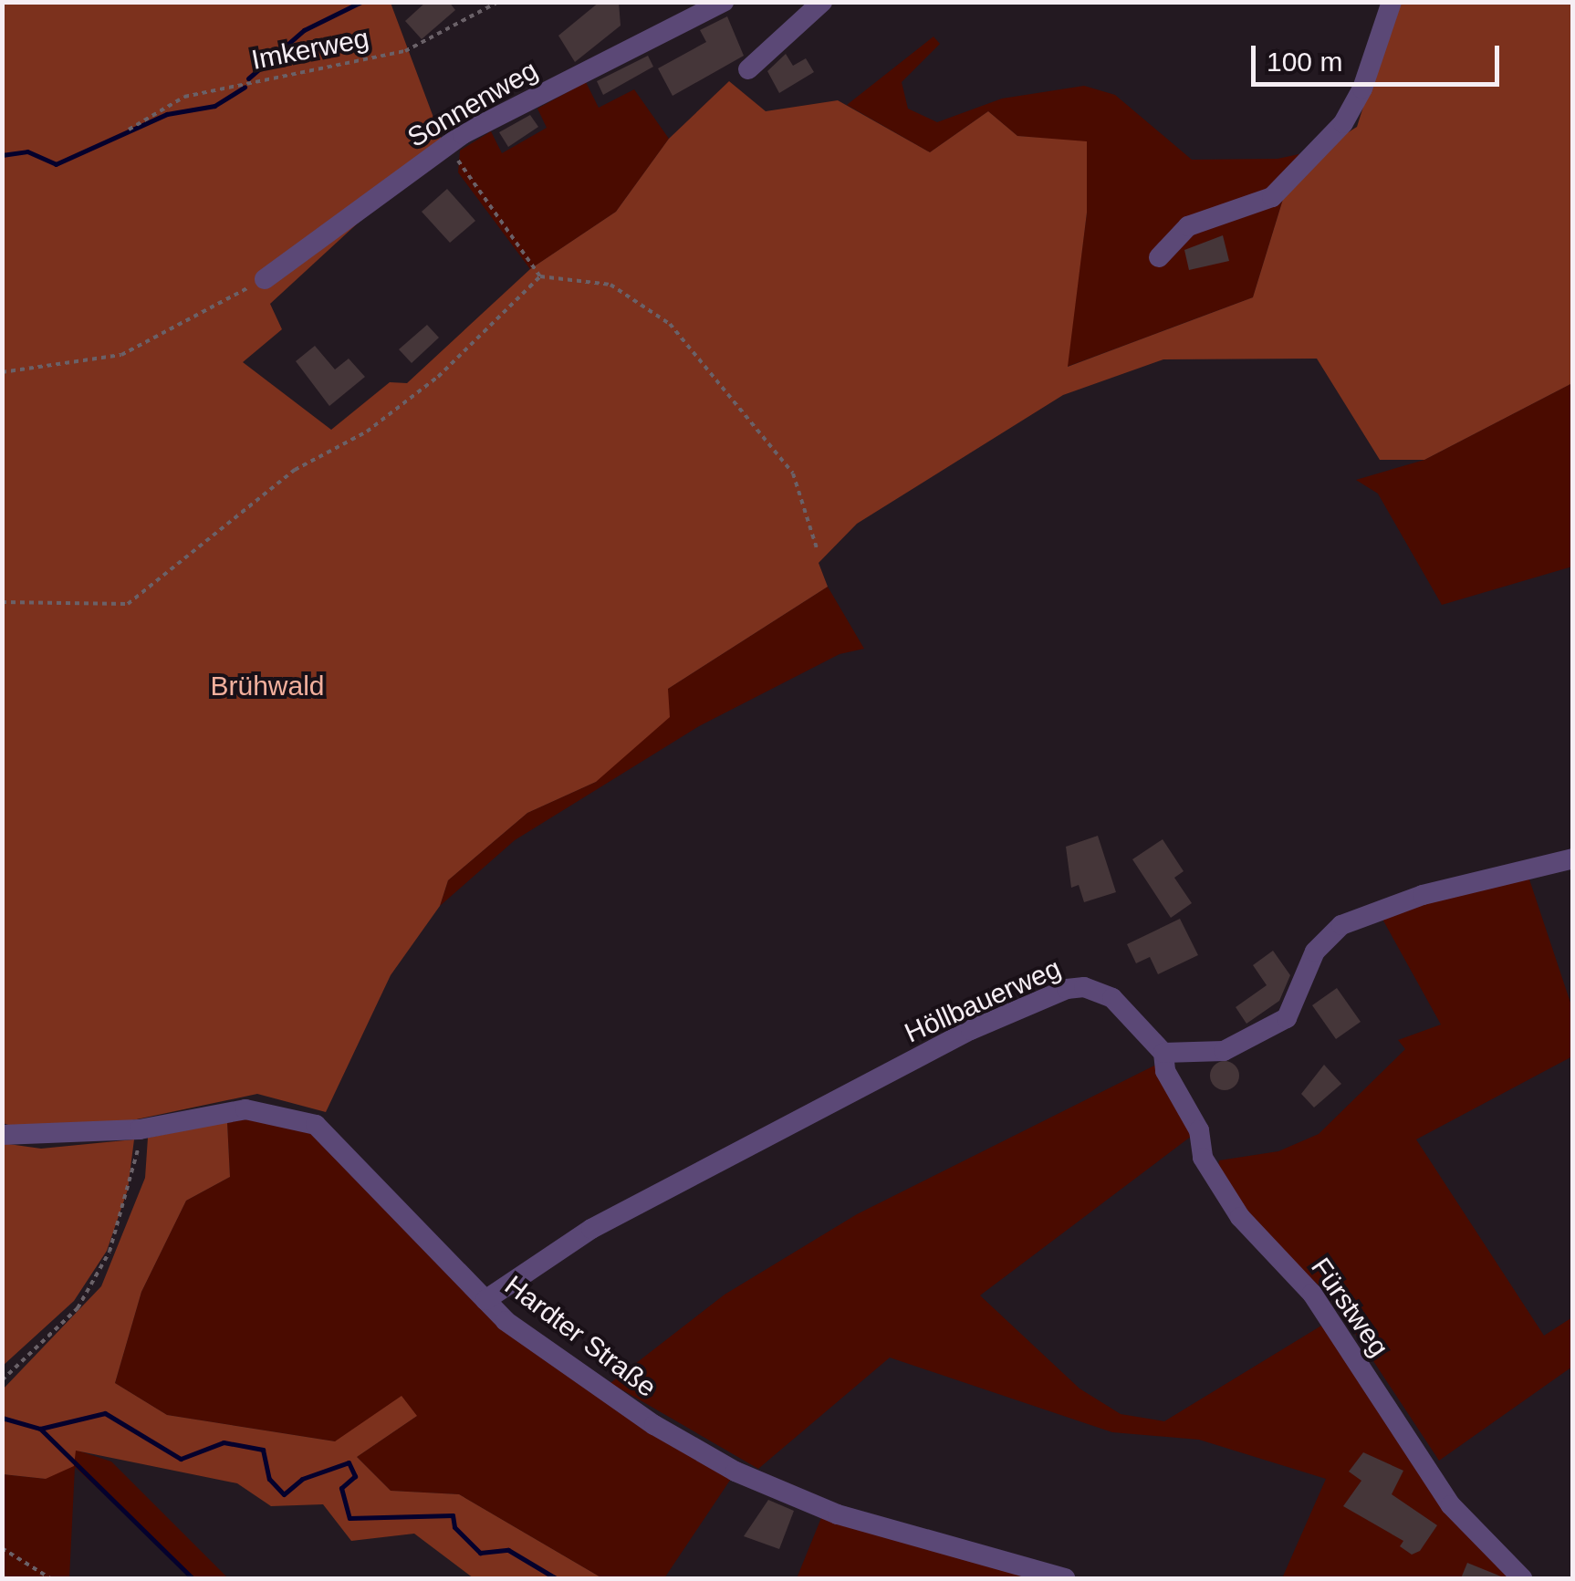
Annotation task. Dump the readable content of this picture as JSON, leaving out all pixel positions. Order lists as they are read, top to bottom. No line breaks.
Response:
{"streets":{"street":["Sonnenweg","Höllbauerweg","Fürstweg","Hardter Straße"],"path":["Imkerweg"]},"crossings":[["Höllbauerweg","Fürstweg"],["Höllbauerweg","Hardter Straße"]],"parks":["Brühwald"],"scale_bar":"100 m"}
